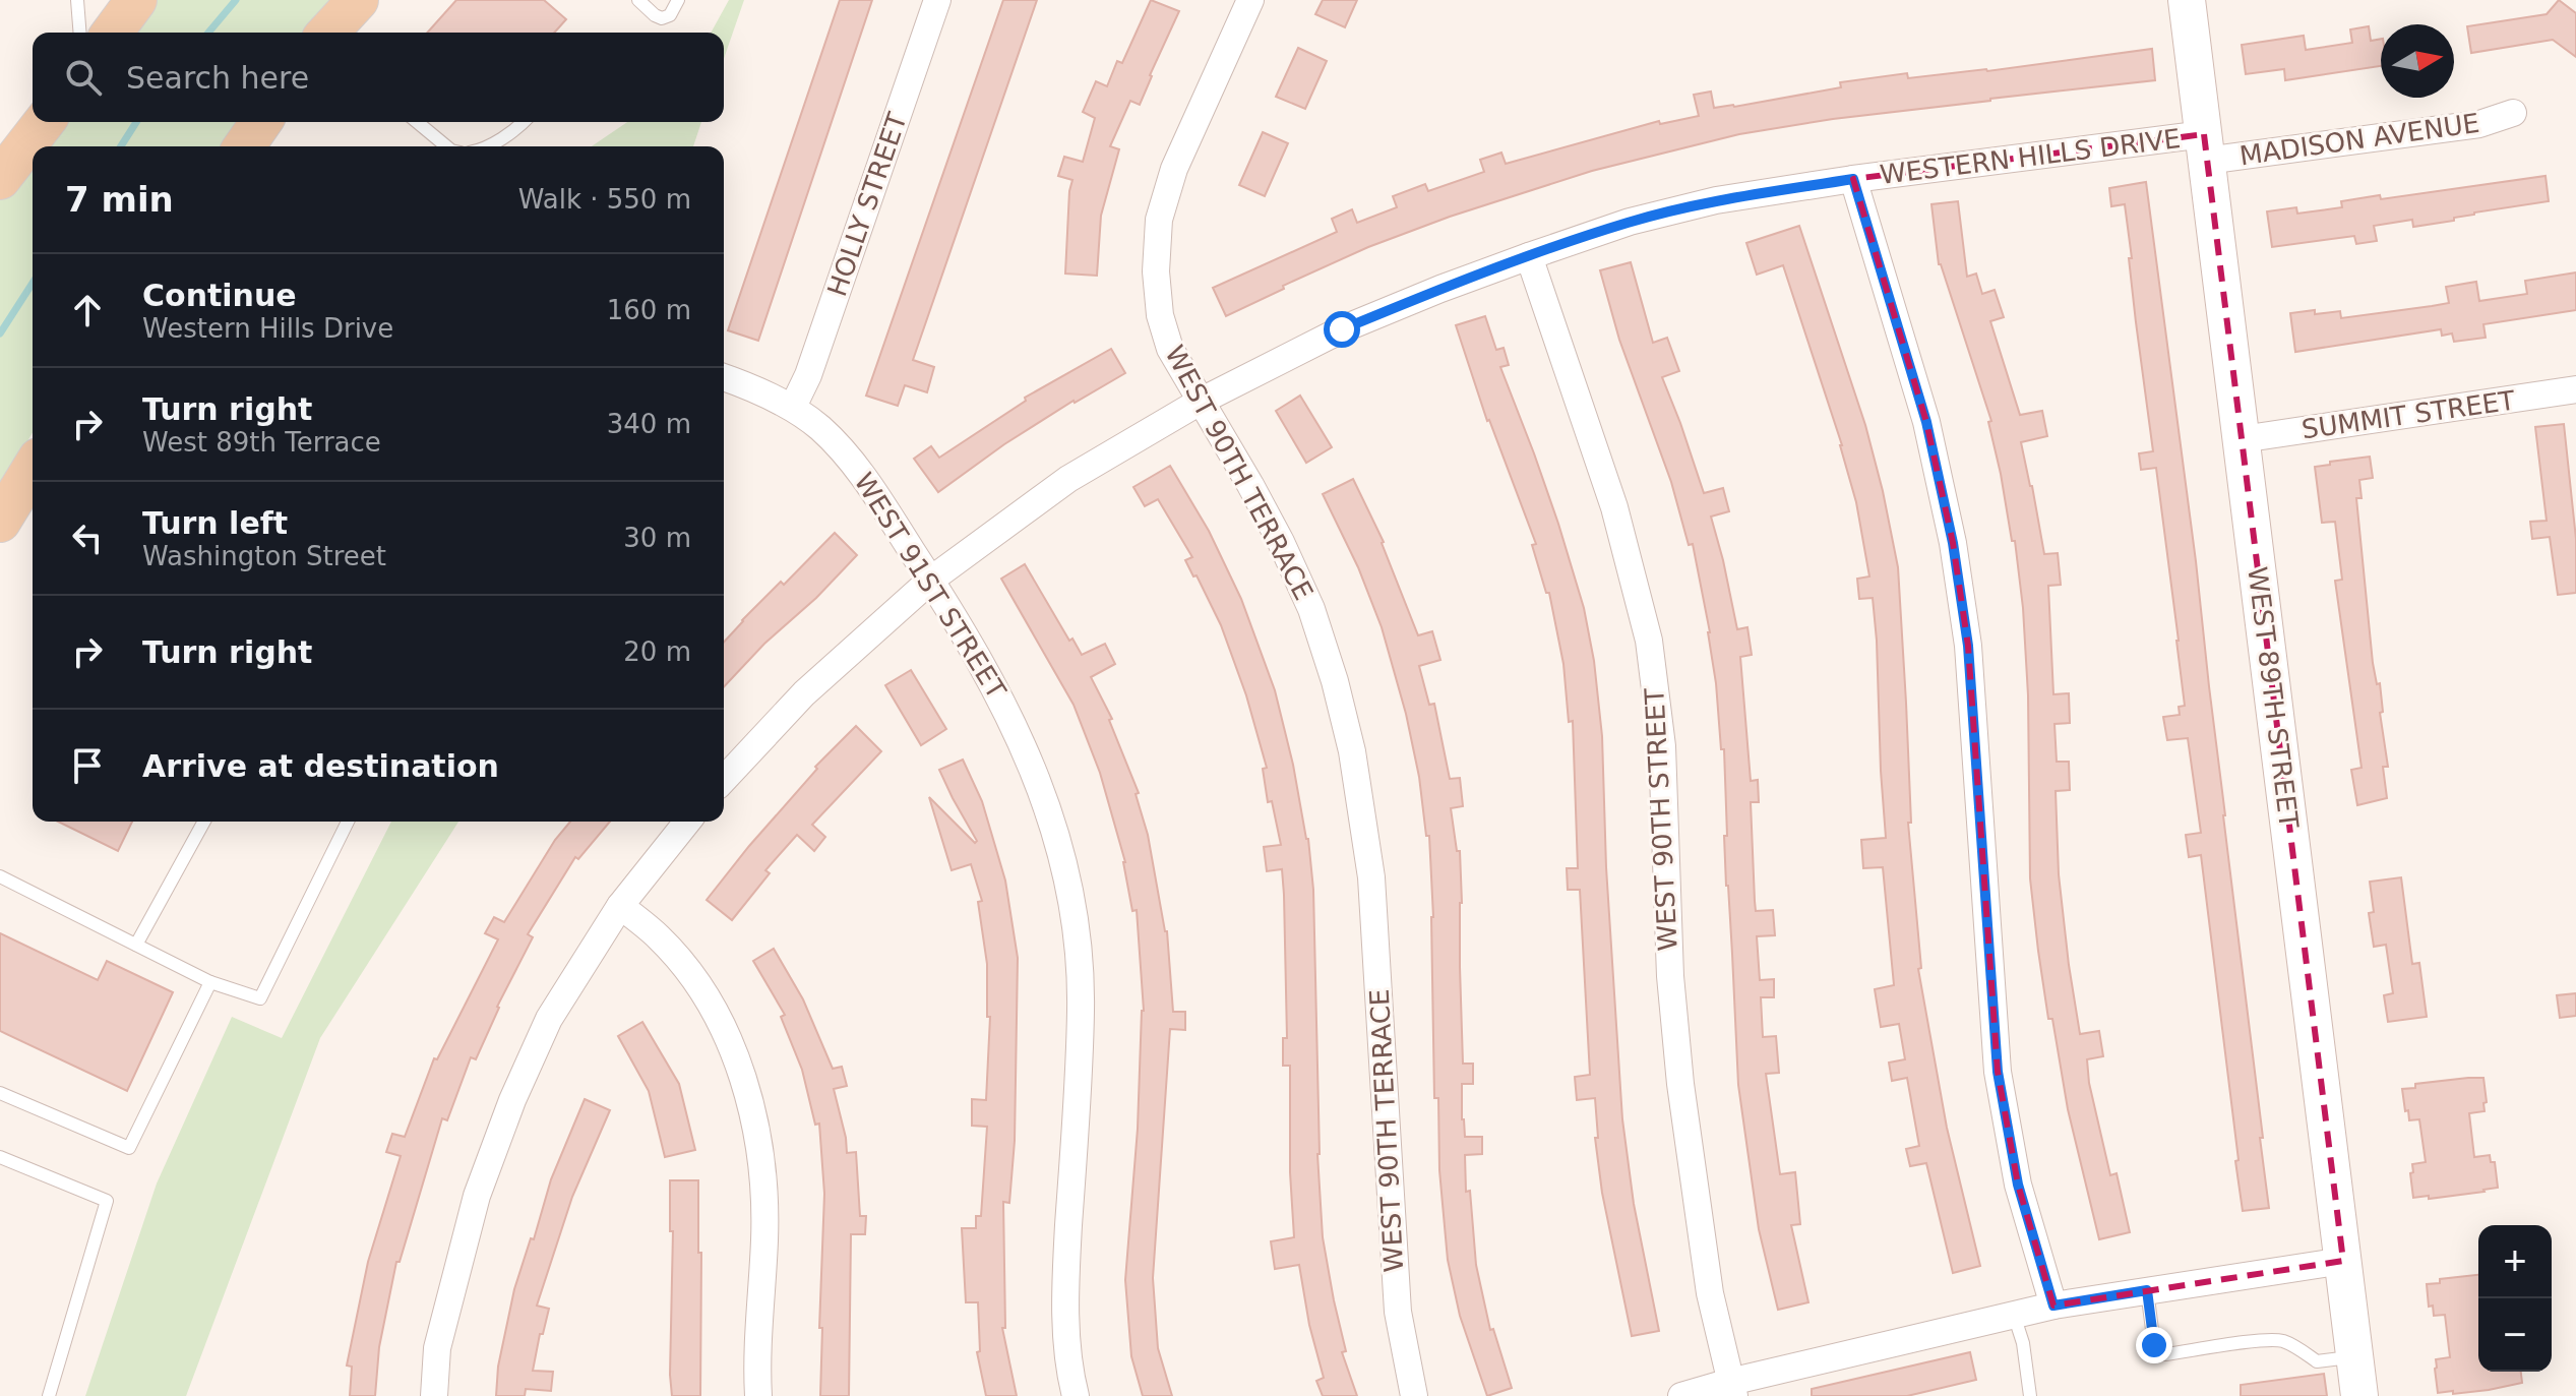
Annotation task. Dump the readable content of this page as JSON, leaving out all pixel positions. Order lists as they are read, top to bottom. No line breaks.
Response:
{"streets":{"street":["MADISON AVENUE","WESTERN HILLS DRIVE","HOLLY STREET","SUMMIT STREET","WEST 90TH TERRACE","WEST 91ST STREET","WEST 89TH STREET","WEST 90TH STREET"]},"crossings":[["MADISON AVENUE","WESTERN HILLS DRIVE"],["MADISON AVENUE","WEST 89TH STREET"],["WESTERN HILLS DRIVE","WEST 90TH TERRACE"],["WESTERN HILLS DRIVE","WEST 91ST STREET"],["WESTERN HILLS DRIVE","WEST 89TH STREET"],["WESTERN HILLS DRIVE","WEST 90TH STREET"],["HOLLY STREET","WEST 91ST STREET"],["SUMMIT STREET","WEST 89TH STREET"]],"north":"right","page":{"search":"Search here","heading":["7 min","Walk · 550 m"],"list":[["Continue","Western Hills Drive","160 m"],["Turn right","West 89th Terrace","340 m"],["Turn left","Washington Street","30 m"],["Turn right","20 m"],"Arrive at destination"],"map_buttons":["+","−"]}}
